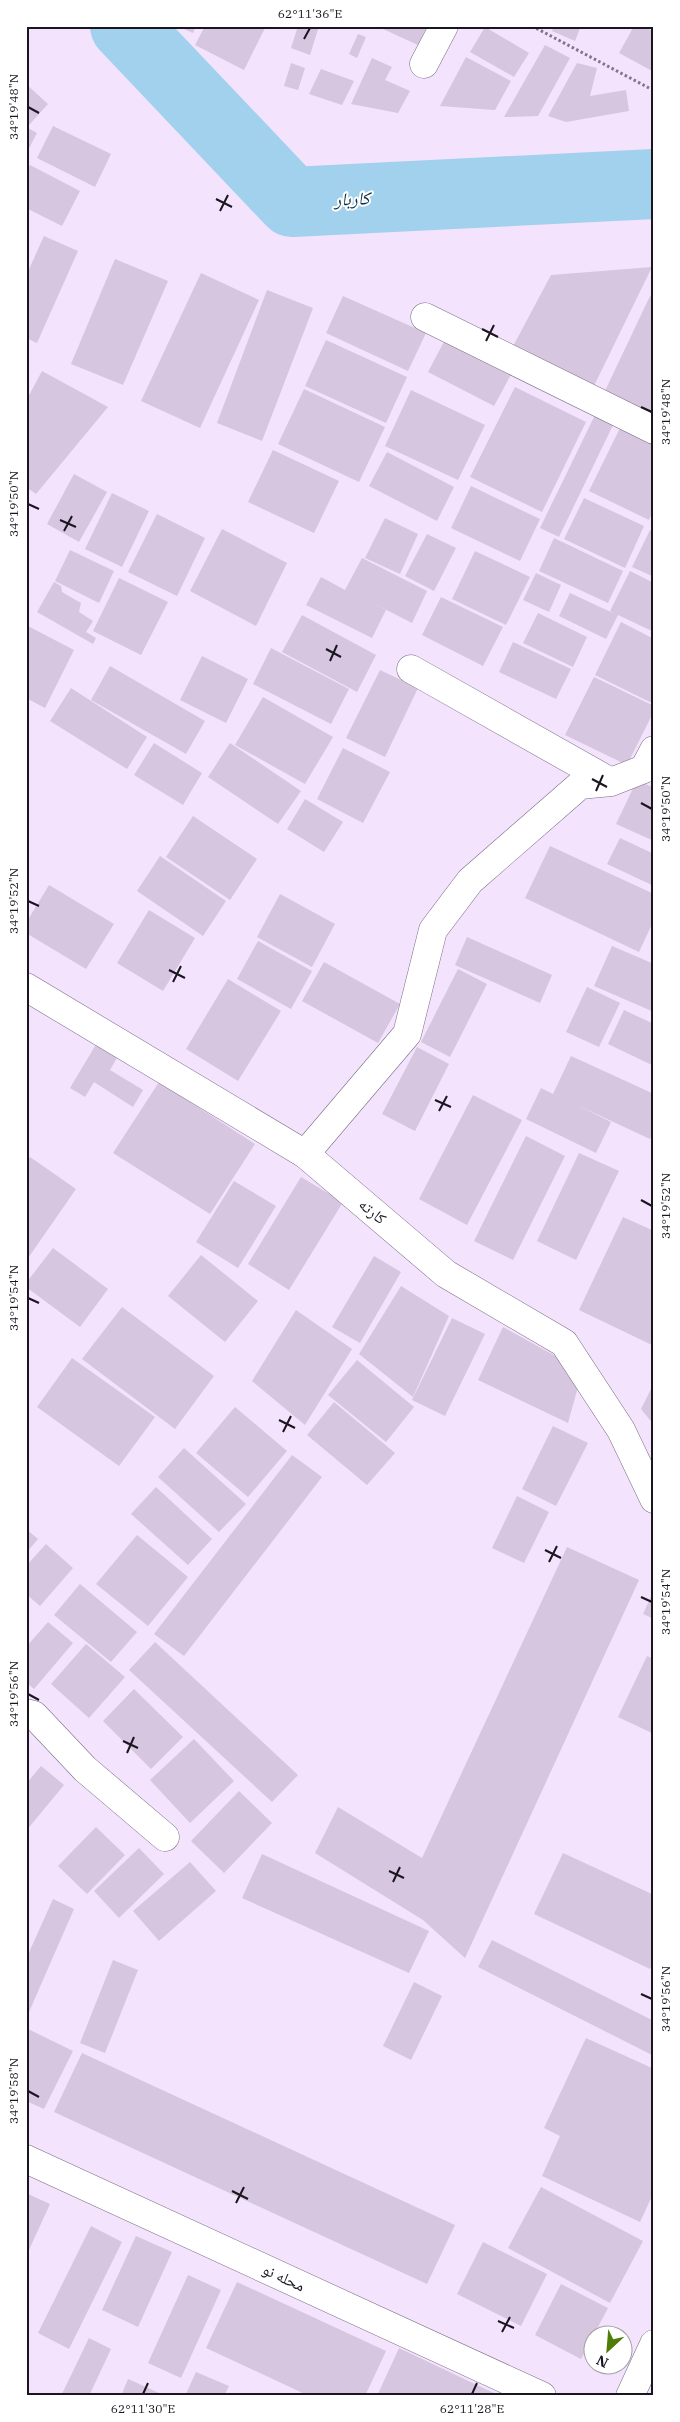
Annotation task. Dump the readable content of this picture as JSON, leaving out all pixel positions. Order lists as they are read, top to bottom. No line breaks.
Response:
{"streets":{"street":["کارته","محله نو"]},"water":["کاربار"],"north":"bottom left","coordinates":["62°11'36\"E","34°19'48\"N","34°19'50\"N","34°19'52\"N","34°19'54\"N","34°19'56\"N","34°19'58\"N","62°11'30\"E","62°11'28\"E"]}
